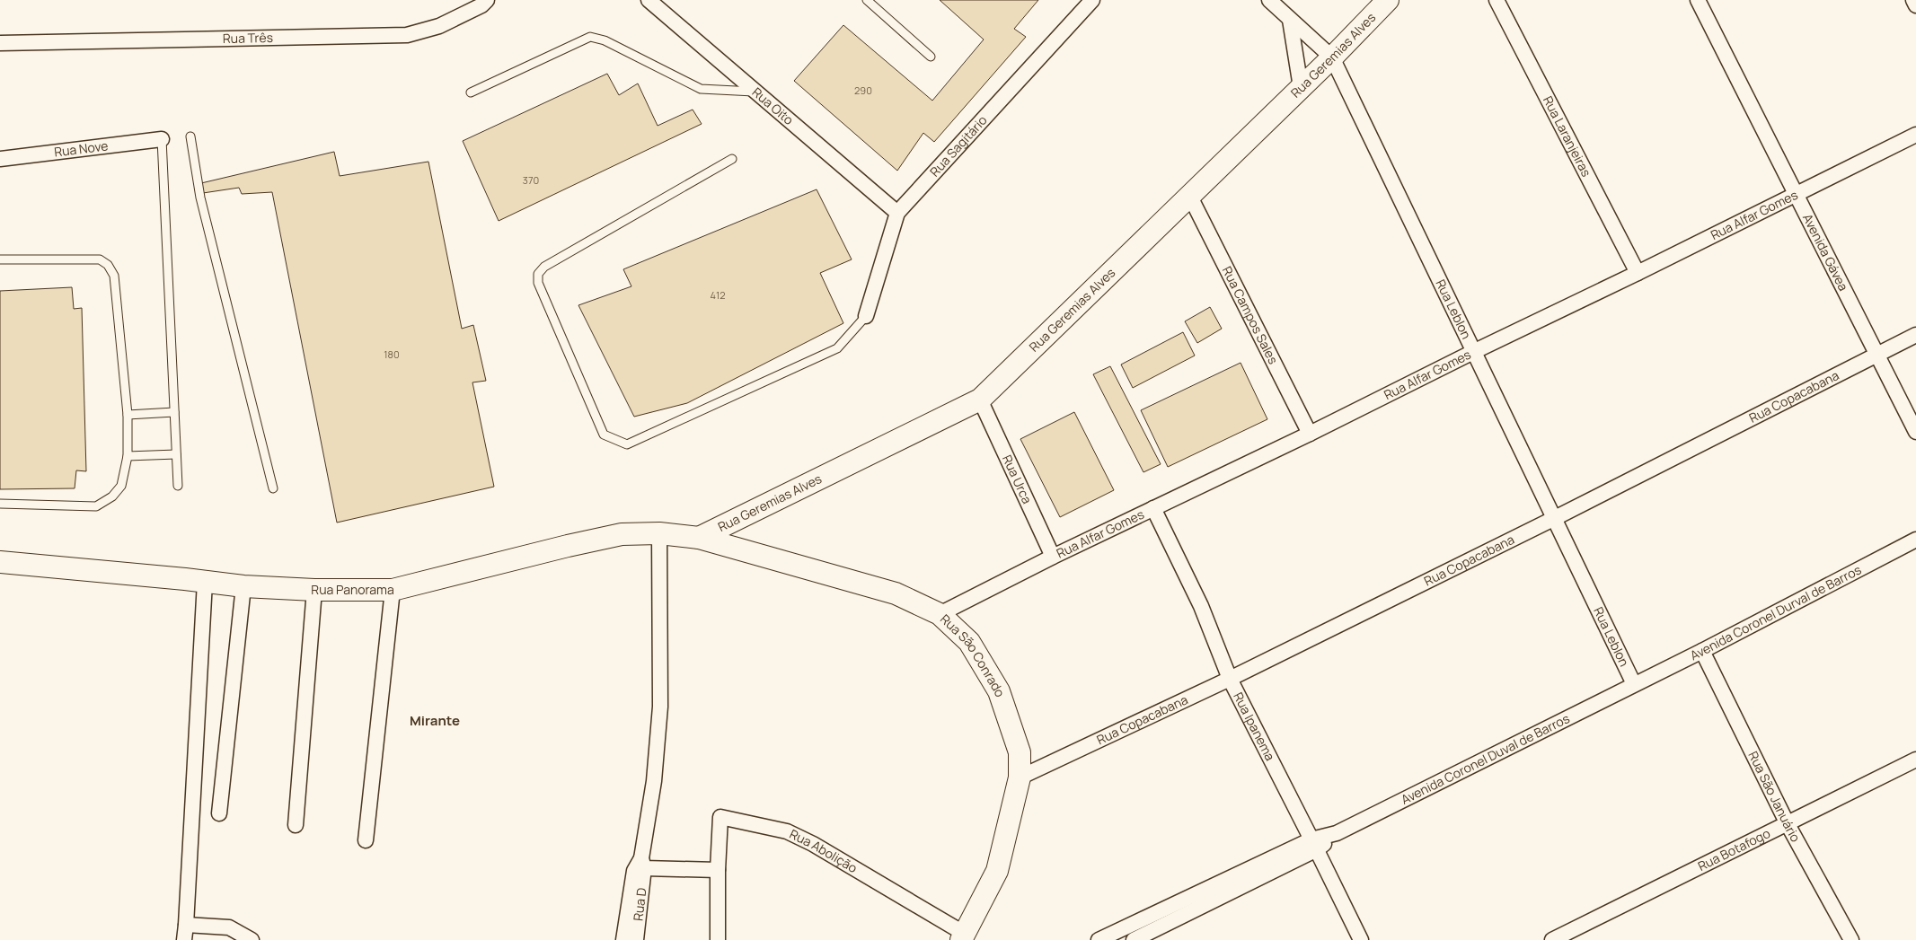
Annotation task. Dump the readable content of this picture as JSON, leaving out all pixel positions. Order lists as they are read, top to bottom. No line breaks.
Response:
{"streets":{"street":["Rua Três","Rua Geremias Alves","Rua Oito","Rua Laranjeiras","Rua Sagitário","Rua Nove","Rua Alfar Gomes","Avenida Gávea","Rua Leblon","Rua Campos Sales","Rua Copacabana","Rua Urca","Rua Panorama","Avenida Coronel Durval de Barros","Rua São Conrado","Rua Ipanema","Avenida Coronel Duval de Barros","Rua São Januário","Rua Botafogo","Rua Abolição","Rua D"]},"crossings":[["Rua Geremias Alves","Rua Leblon"],["Rua Geremias Alves","Rua Campos Sales"],["Rua Geremias Alves","Rua Urca"],["Rua Geremias Alves","Rua Panorama"],["Rua Geremias Alves","Rua São Conrado"],["Rua Oito","Rua Sagitário"],["Rua Laranjeiras","Rua Alfar Gomes"],["Rua Alfar Gomes","Avenida Gávea"],["Rua Alfar Gomes","Rua Leblon"],["Rua Alfar Gomes","Rua Campos Sales"],["Rua Alfar Gomes","Rua Urca"],["Rua Alfar Gomes","Rua São Conrado"],["Rua Alfar Gomes","Rua Ipanema"],["Avenida Gávea","Rua Copacabana"],["Rua Leblon","Rua Copacabana"],["Rua Leblon","Avenida Coronel Durval de Barros"],["Rua Leblon","Avenida Coronel Duval de Barros"],["Rua Copacabana","Rua São Conrado"],["Rua Copacabana","Rua Ipanema"],["Rua Panorama","Rua São Conrado"],["Avenida Coronel Durval de Barros","Avenida Coronel Duval de Barros"],["Avenida Coronel Durval de Barros","Rua São Januário"],["Rua São Conrado","Rua Abolição"],["Rua Ipanema","Avenida Coronel Duval de Barros"],["Rua São Januário","Rua Botafogo"]],"districts":["Mirante"],"house_numbers":["290","370","412","180"]}
